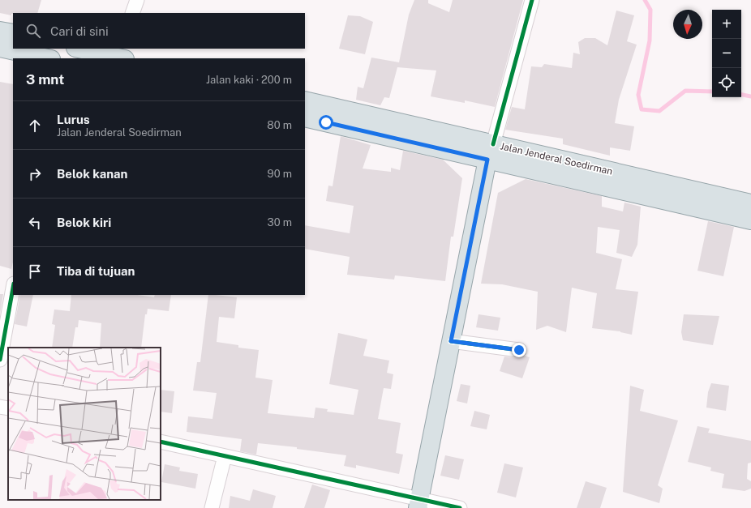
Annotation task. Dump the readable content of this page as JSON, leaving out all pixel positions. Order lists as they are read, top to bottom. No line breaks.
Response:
{"streets":{"main road":["Jalan Jenderal Soedirman"]},"north":"bottom","page":{"map_buttons":["+","−"],"search":"Cari di sini","heading":["3 mnt","Jalan kaki · 200 m"],"list":[["Lurus","Jalan Jenderal Soedirman","80 m"],["Belok kanan","90 m"],["Belok kiri","30 m"],"Tiba di tujuan"]}}
